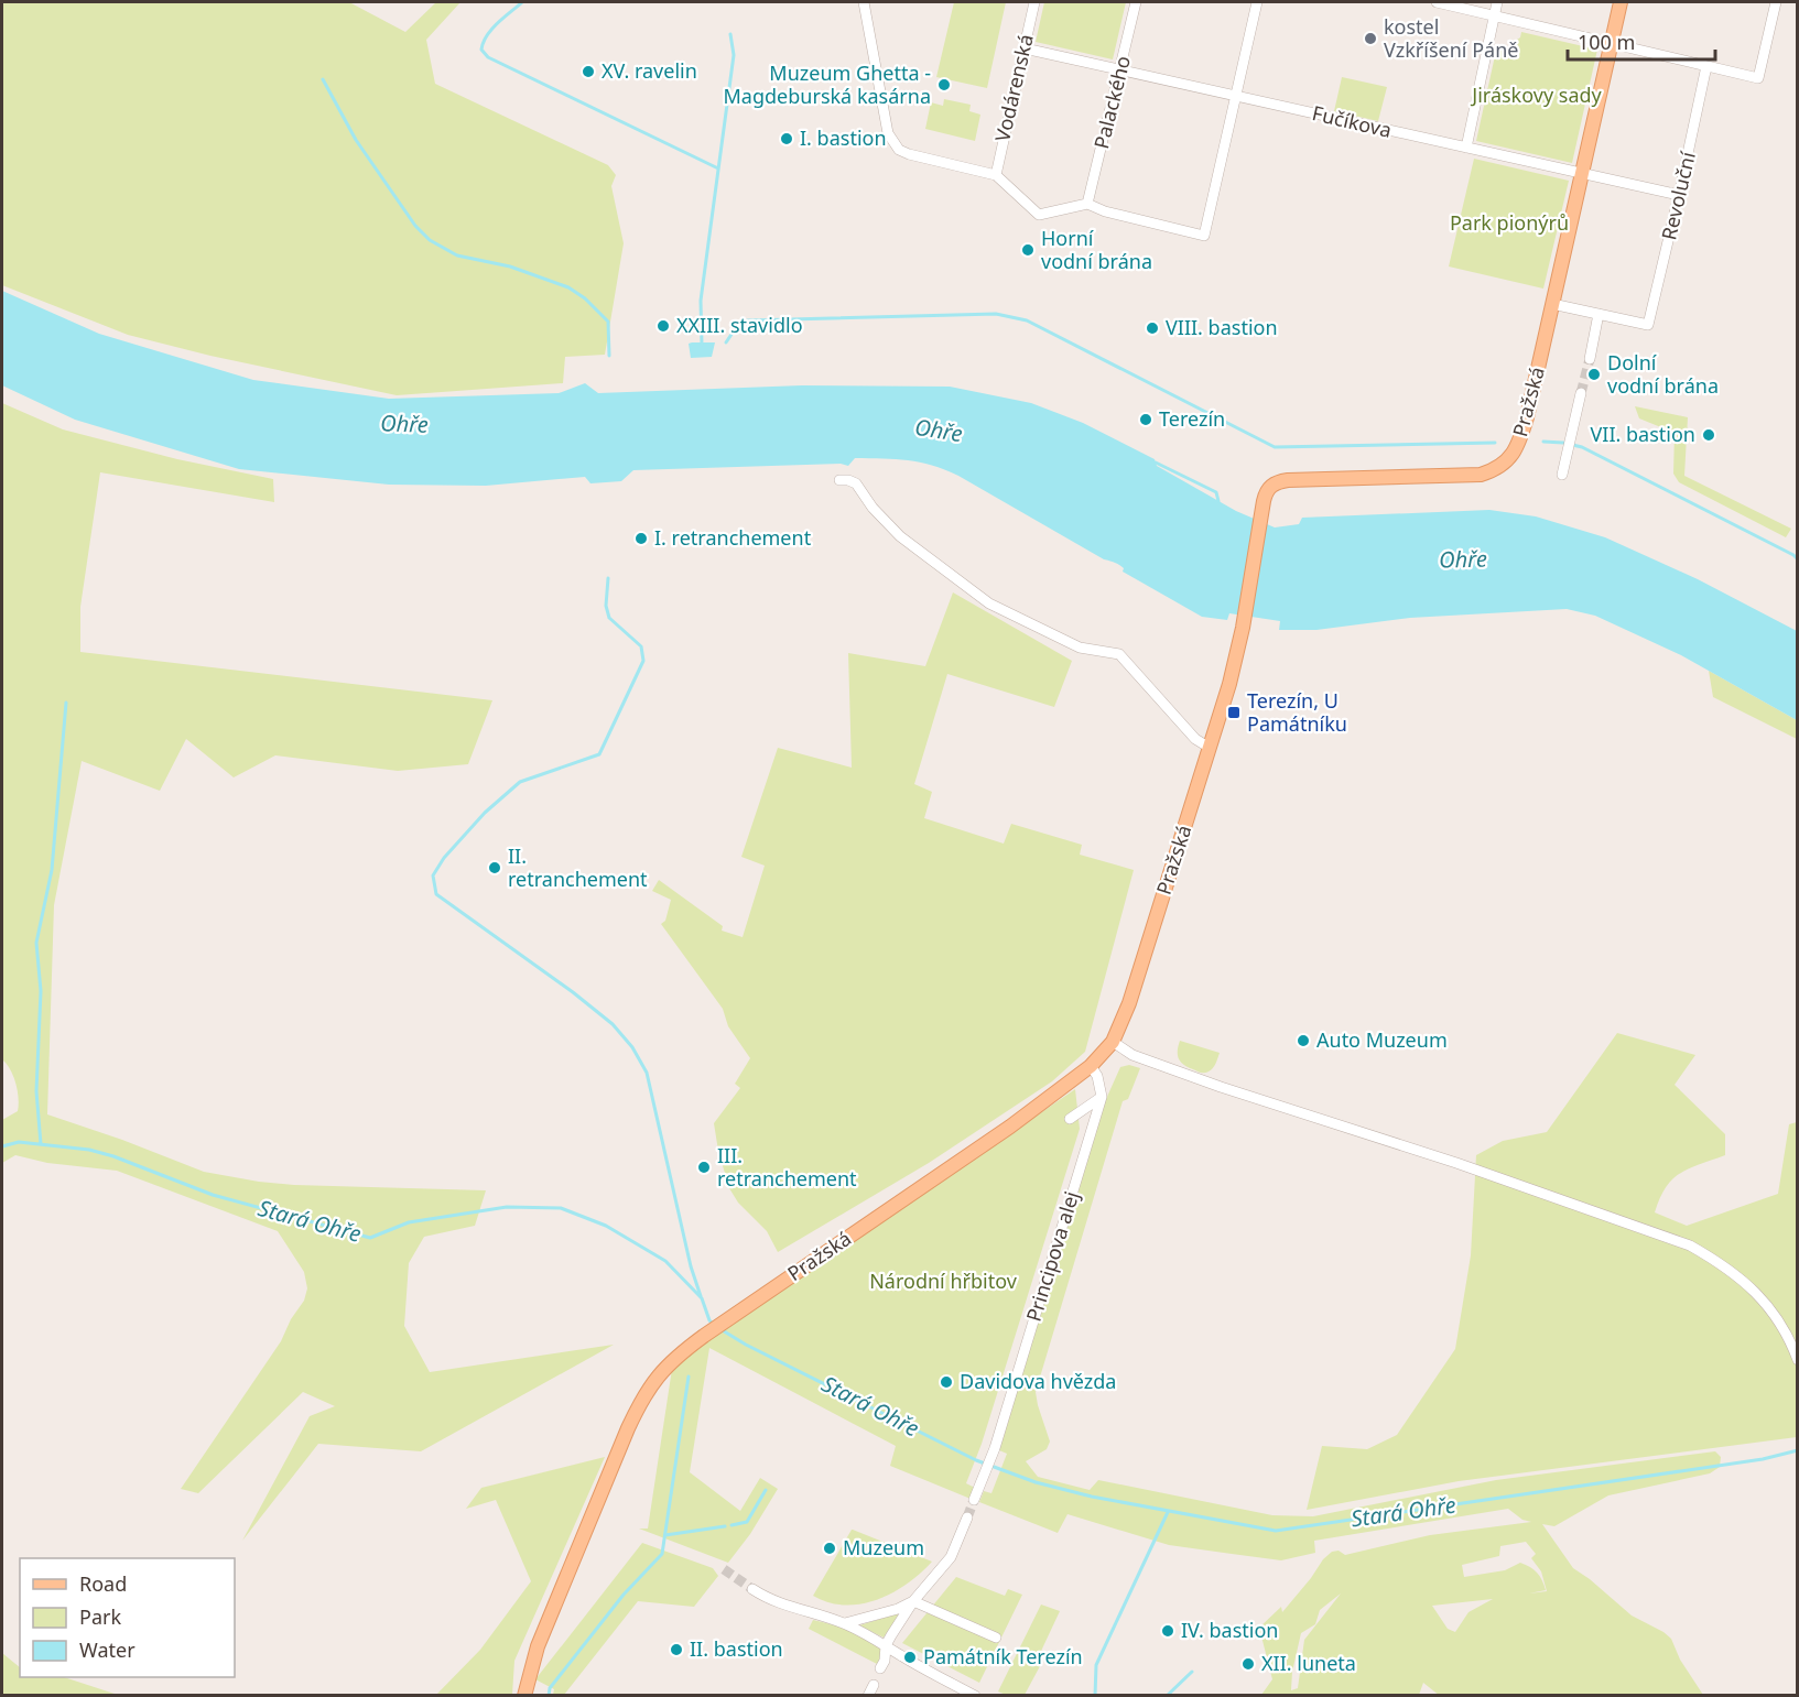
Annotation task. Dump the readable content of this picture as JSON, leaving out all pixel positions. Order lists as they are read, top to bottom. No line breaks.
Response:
{"streets":{"main road":["Pražská"],"street":["Vodárenská","Palackého","Fučíkova","Revoluční","Principova alej"]},"crossings":[["Vodárenská","Fučíkova"],["Palackého","Fučíkova"],["Fučíkova","Revoluční"],["Fučíkova","Pražská"]],"water":["Ohře","Stará Ohře"],"parks":["Jiráskovy sady","Park pionýrů","Národní hřbitov"],"places":{"other":["kostel Vzkříšení Páně","XV. ravelin","Muzeum Ghetta - Magdeburská kasárna","I. bastion","Horní vodní brána","XXIII. stavidlo","VIII. bastion","Dolní vodní brána","Terezín","VII. bastion","I. retranchement","II. retranchement","Auto Muzeum","III. retranchement","Davidova hvězda","Muzeum","IV. bastion","II. bastion","Památník Terezín","XII. luneta"],"transit":["Terezín, U Památníku"]},"legend":["Road","Park","Water"],"scale_bar":"100 m"}
